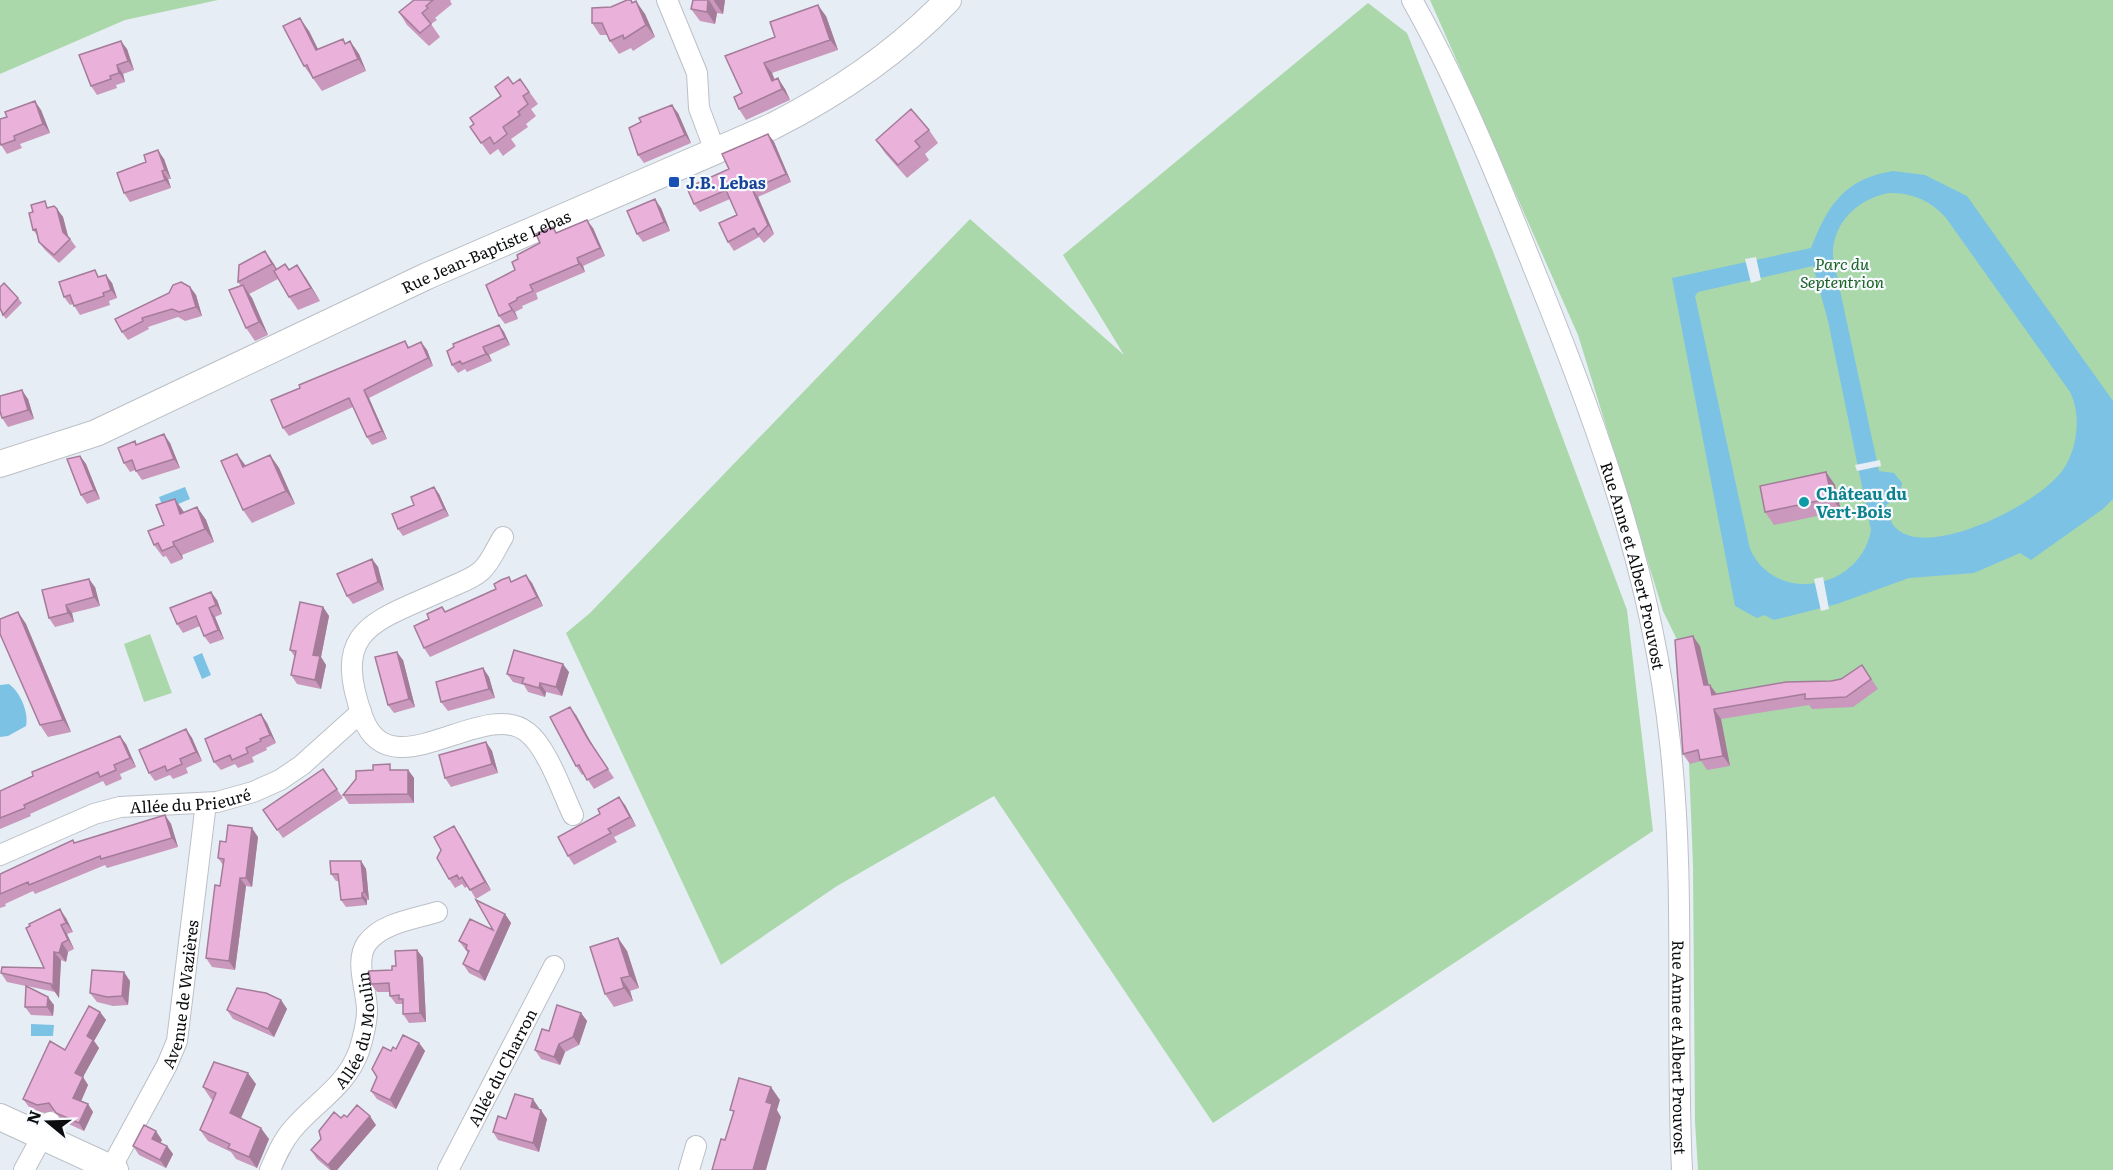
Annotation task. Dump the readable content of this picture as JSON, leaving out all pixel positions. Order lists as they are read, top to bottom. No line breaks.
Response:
{"streets":{"main road":["Rue Jean-Baptiste Lebas"],"street":["Rue Anne et Albert Prouvost","Allée du Prieuré","Avenue de Wazières","Allée du Moulin","Allée du Charron"]},"crossings":[["Allée du Prieuré","Avenue de Wazières"]],"parks":["Parc du Septentrion"],"places":{"transit":["J.B. Lebas"],"other":["Château du Vert-Bois"]},"north":"left"}
